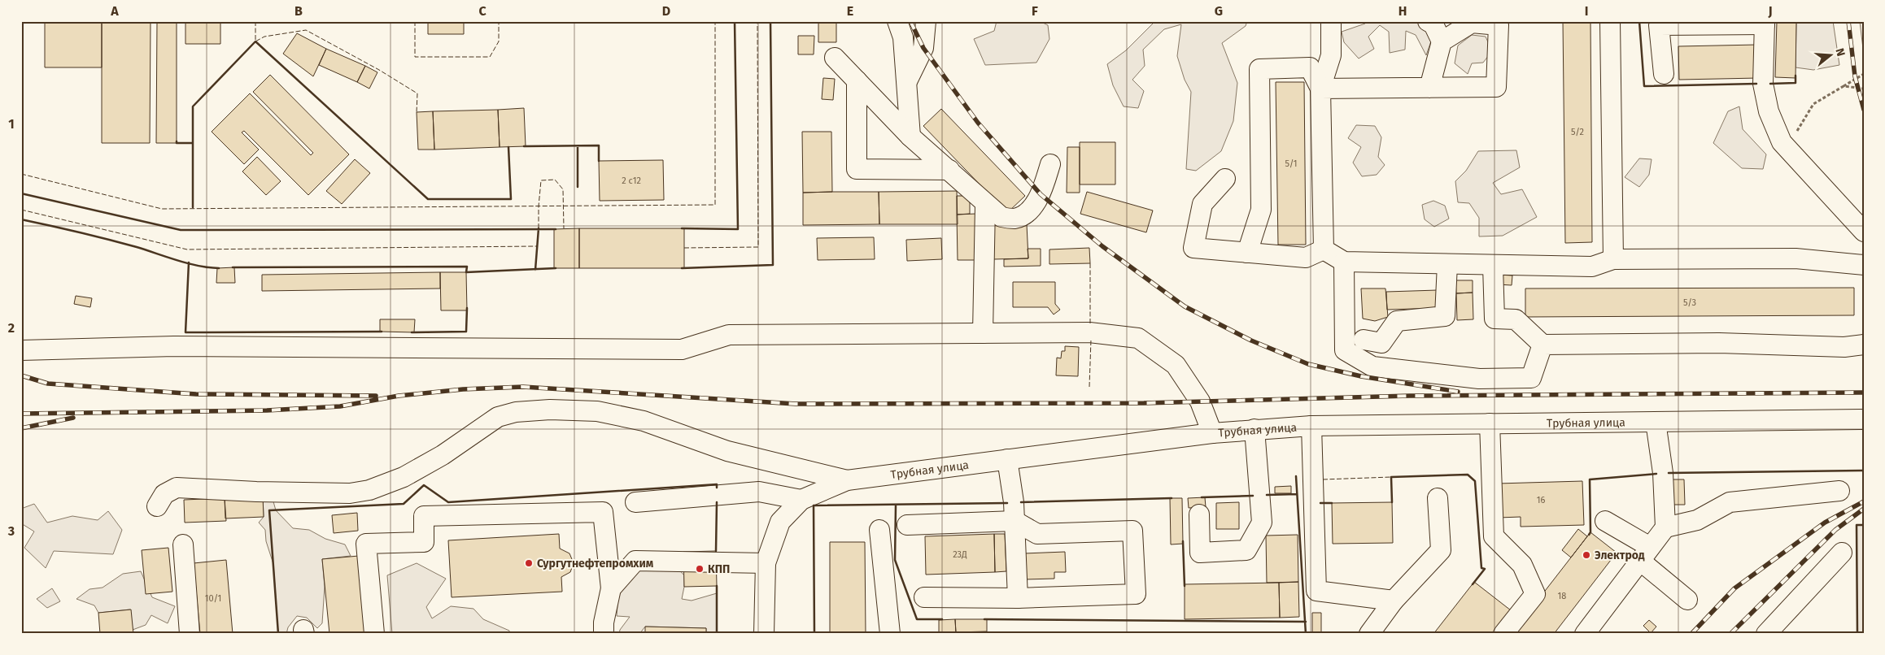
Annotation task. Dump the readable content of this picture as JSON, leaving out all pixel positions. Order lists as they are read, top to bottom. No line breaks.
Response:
{"streets":{"street":["Трубная улица"]},"places":["Электрод","Сургутнефтепромхим","КПП"],"house_numbers":["5/2","5/1","2 с12","5/3","16","23Д","18","10/1"],"north":"right","grid":{"columns":["A","B","C","D","E","F","G","H","I","J"],"rows":["1","2","3"]}}
